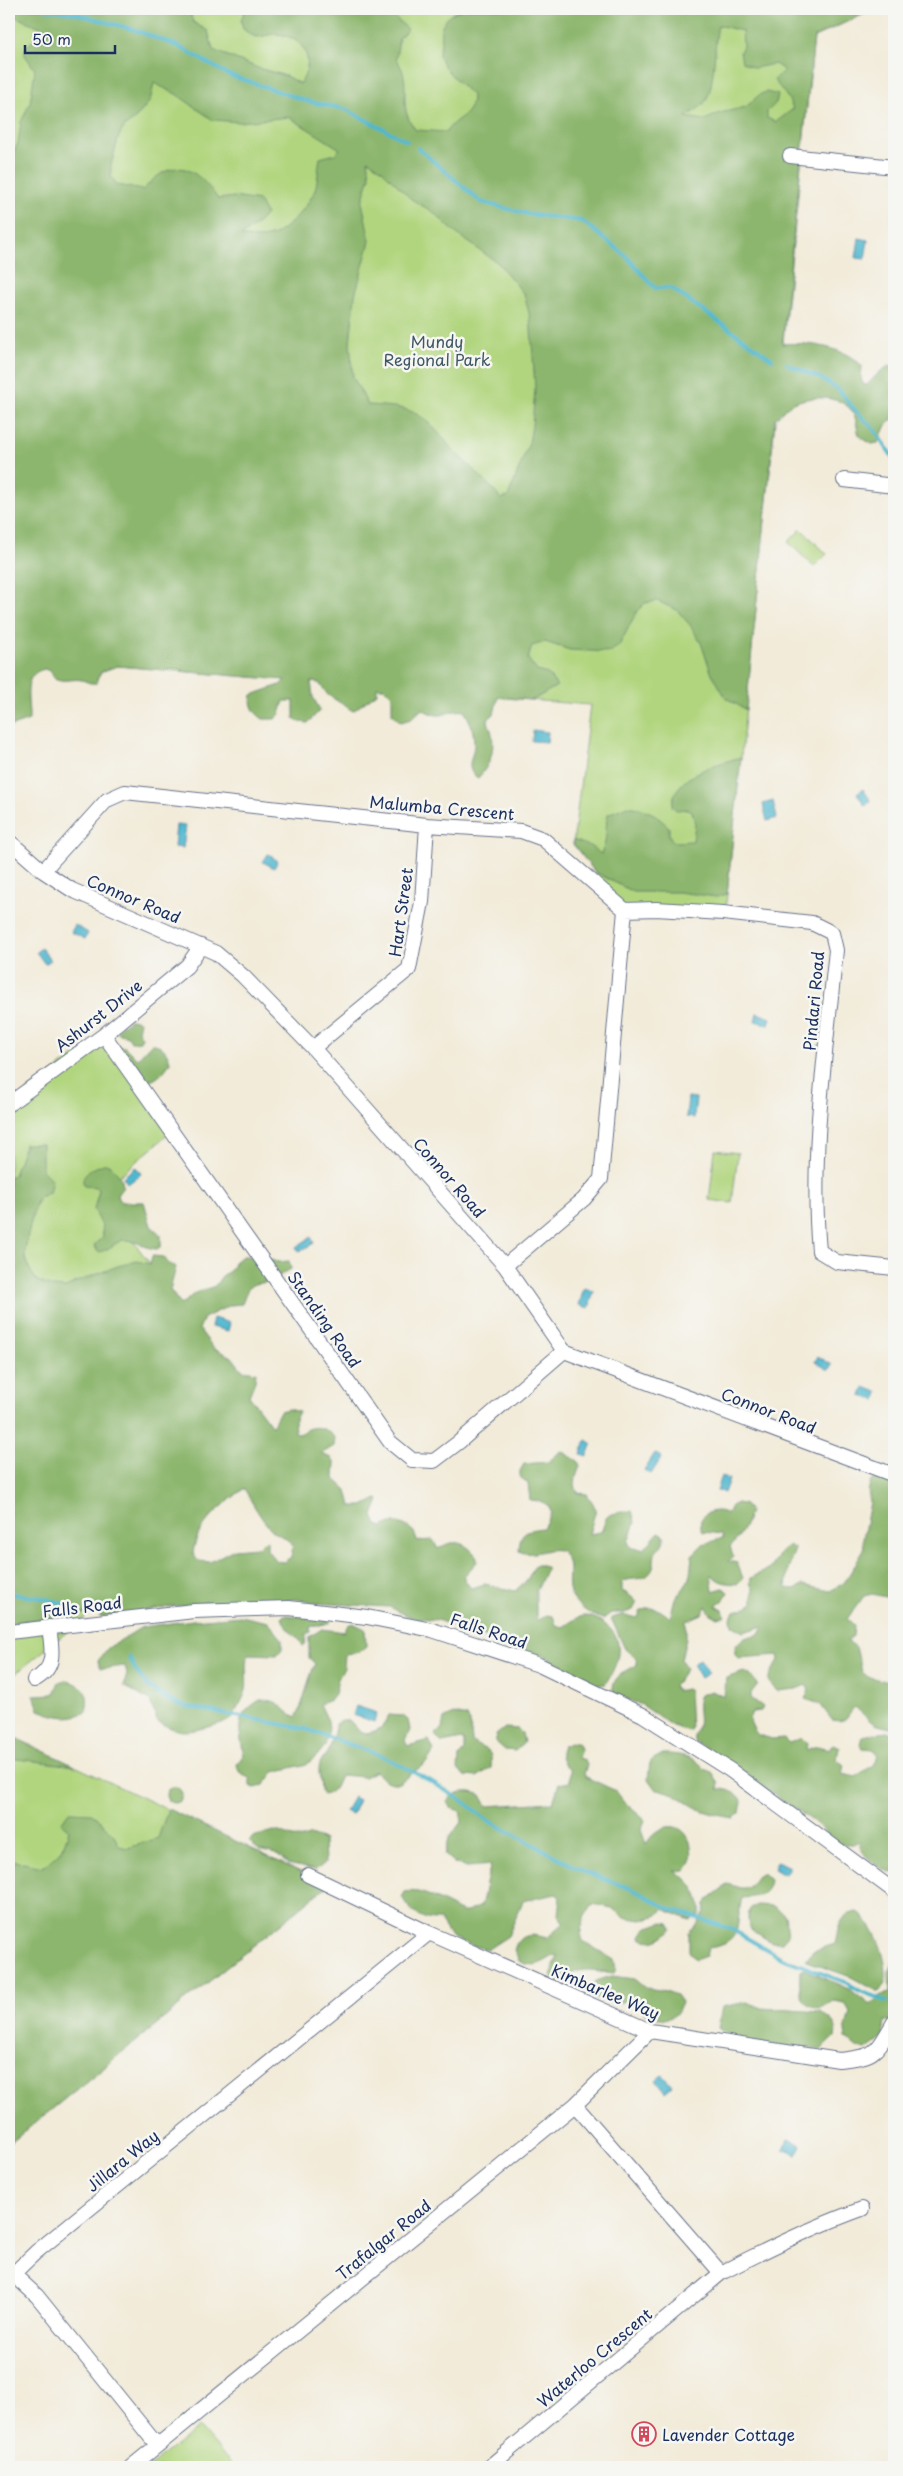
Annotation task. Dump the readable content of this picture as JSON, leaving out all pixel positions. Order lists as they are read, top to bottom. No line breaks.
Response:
{"streets":{"street":["Malumba Crescent","Connor Road","Hart Street","Pindari Road","Ashurst Drive","Standing Road","Falls Road","Kimbarlee Way","Jillara Way","Trafalgar Road","Waterloo Crescent"]},"crossings":[["Malumba Crescent","Connor Road"],["Malumba Crescent","Hart Street"],["Malumba Crescent","Pindari Road"],["Connor Road","Hart Street"],["Connor Road","Ashurst Drive"],["Connor Road","Standing Road"],["Ashurst Drive","Standing Road"],["Kimbarlee Way","Jillara Way"],["Kimbarlee Way","Trafalgar Road"],["Jillara Way","Trafalgar Road"]],"parks":["Mundy Regional Park"],"places":{"building":["Lavender Cottage"]},"scale_bar":"50 m"}
